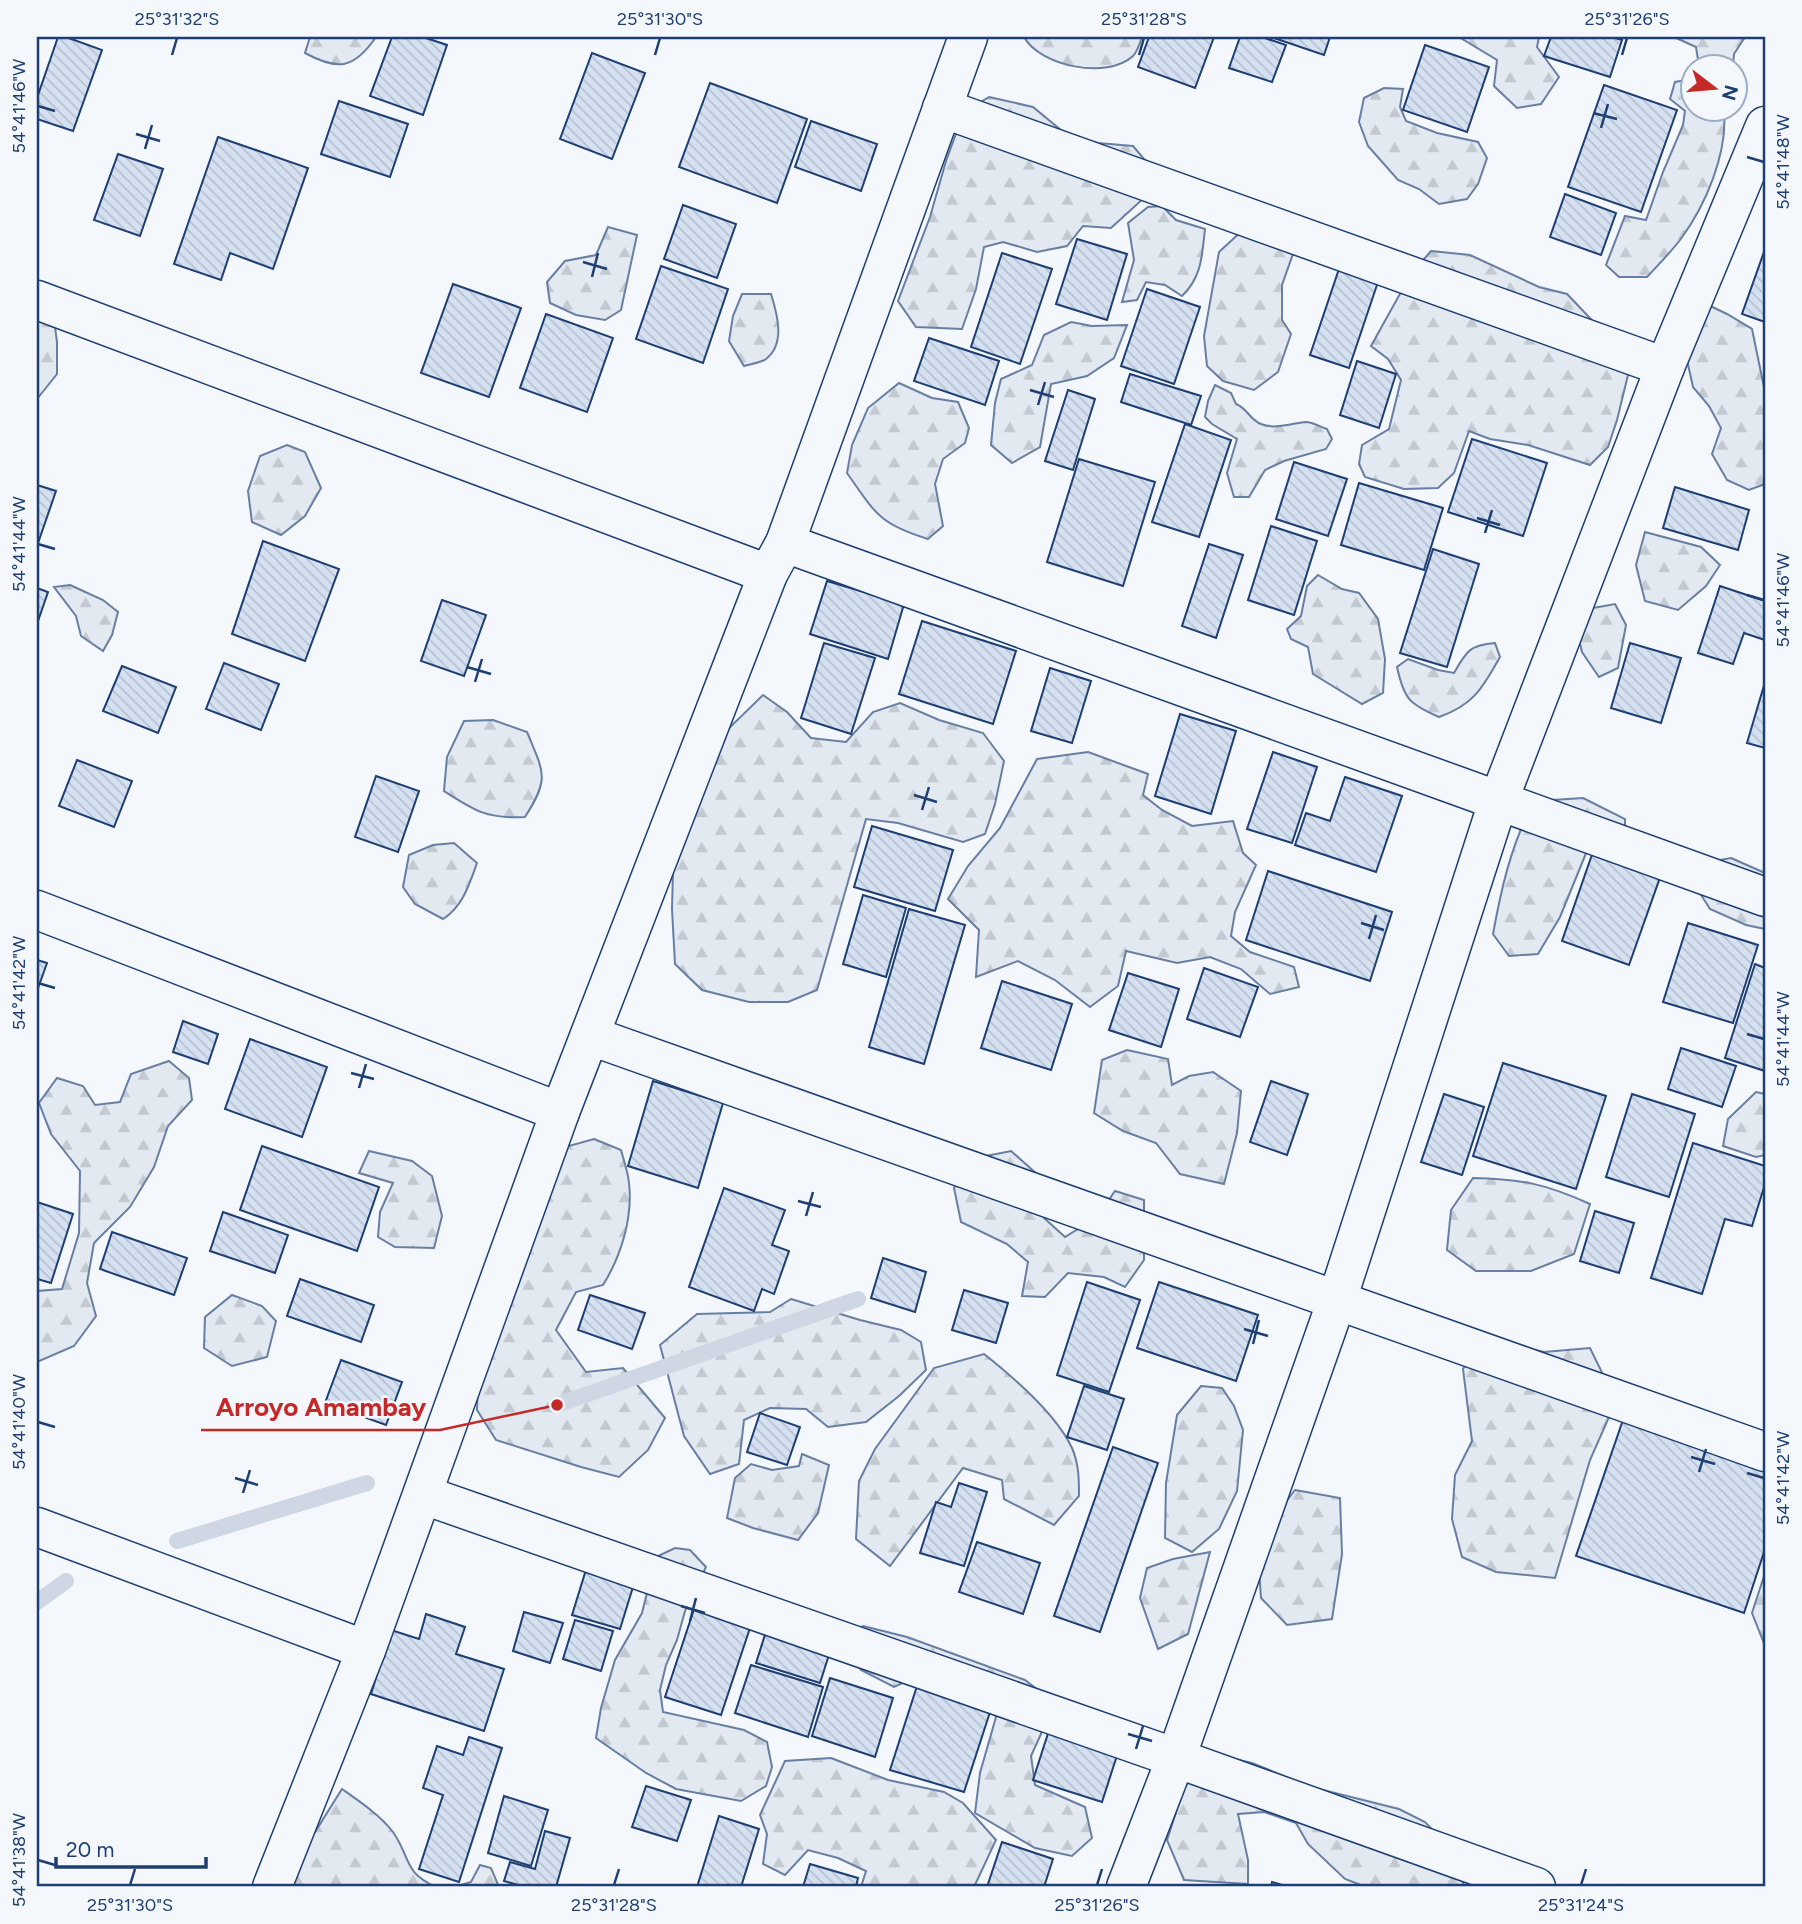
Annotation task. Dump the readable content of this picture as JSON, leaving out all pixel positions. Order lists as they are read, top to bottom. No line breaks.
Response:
{"places":["Arroyo Amambay"],"scale_bar":"20 m","north":"right","coordinates":["25°31'32\"S","25°31'30\"S","25°31'28\"S","25°31'26\"S","54°41'46\"W","54°41'48\"W","54°41'44\"W","54°41'42\"W","54°41'40\"W","54°41'38\"W","25°31'24\"S"]}
